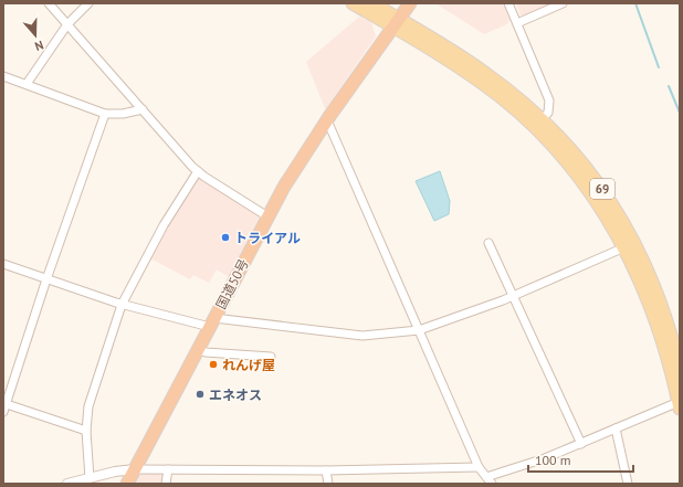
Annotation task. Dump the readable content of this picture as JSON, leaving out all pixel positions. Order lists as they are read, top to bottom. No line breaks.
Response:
{"streets":{"highway":["国道50号"],"main road":["69"]},"crossings":[["69","国道50号"]],"places":["トライアル","れんげ屋","エネオス"],"scale_bar":"100 m","north":"bottom"}
